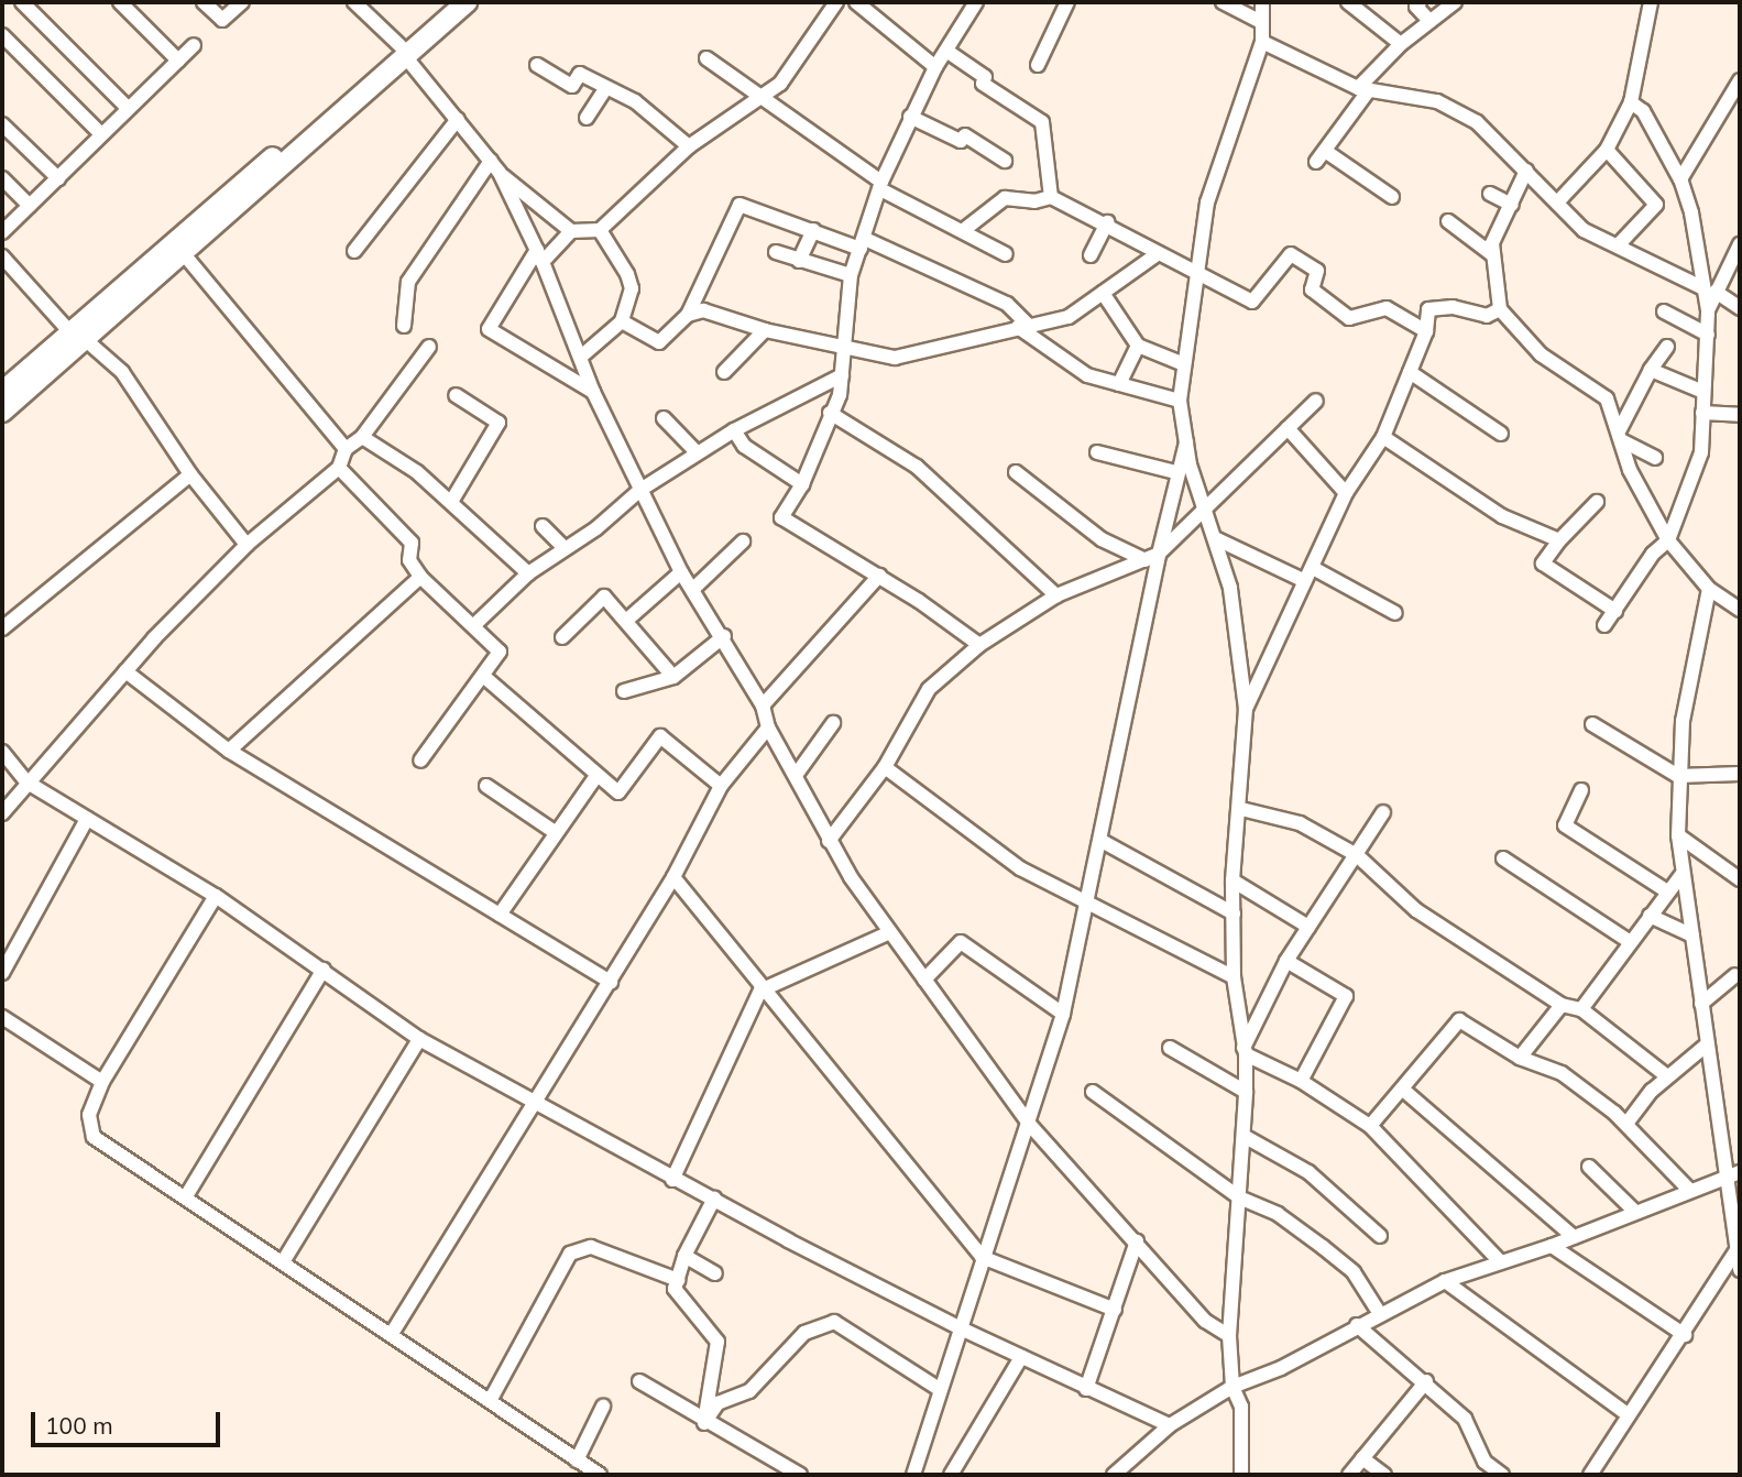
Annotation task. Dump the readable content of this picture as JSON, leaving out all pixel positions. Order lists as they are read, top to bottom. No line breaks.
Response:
{"scale_bar":"100 m"}
